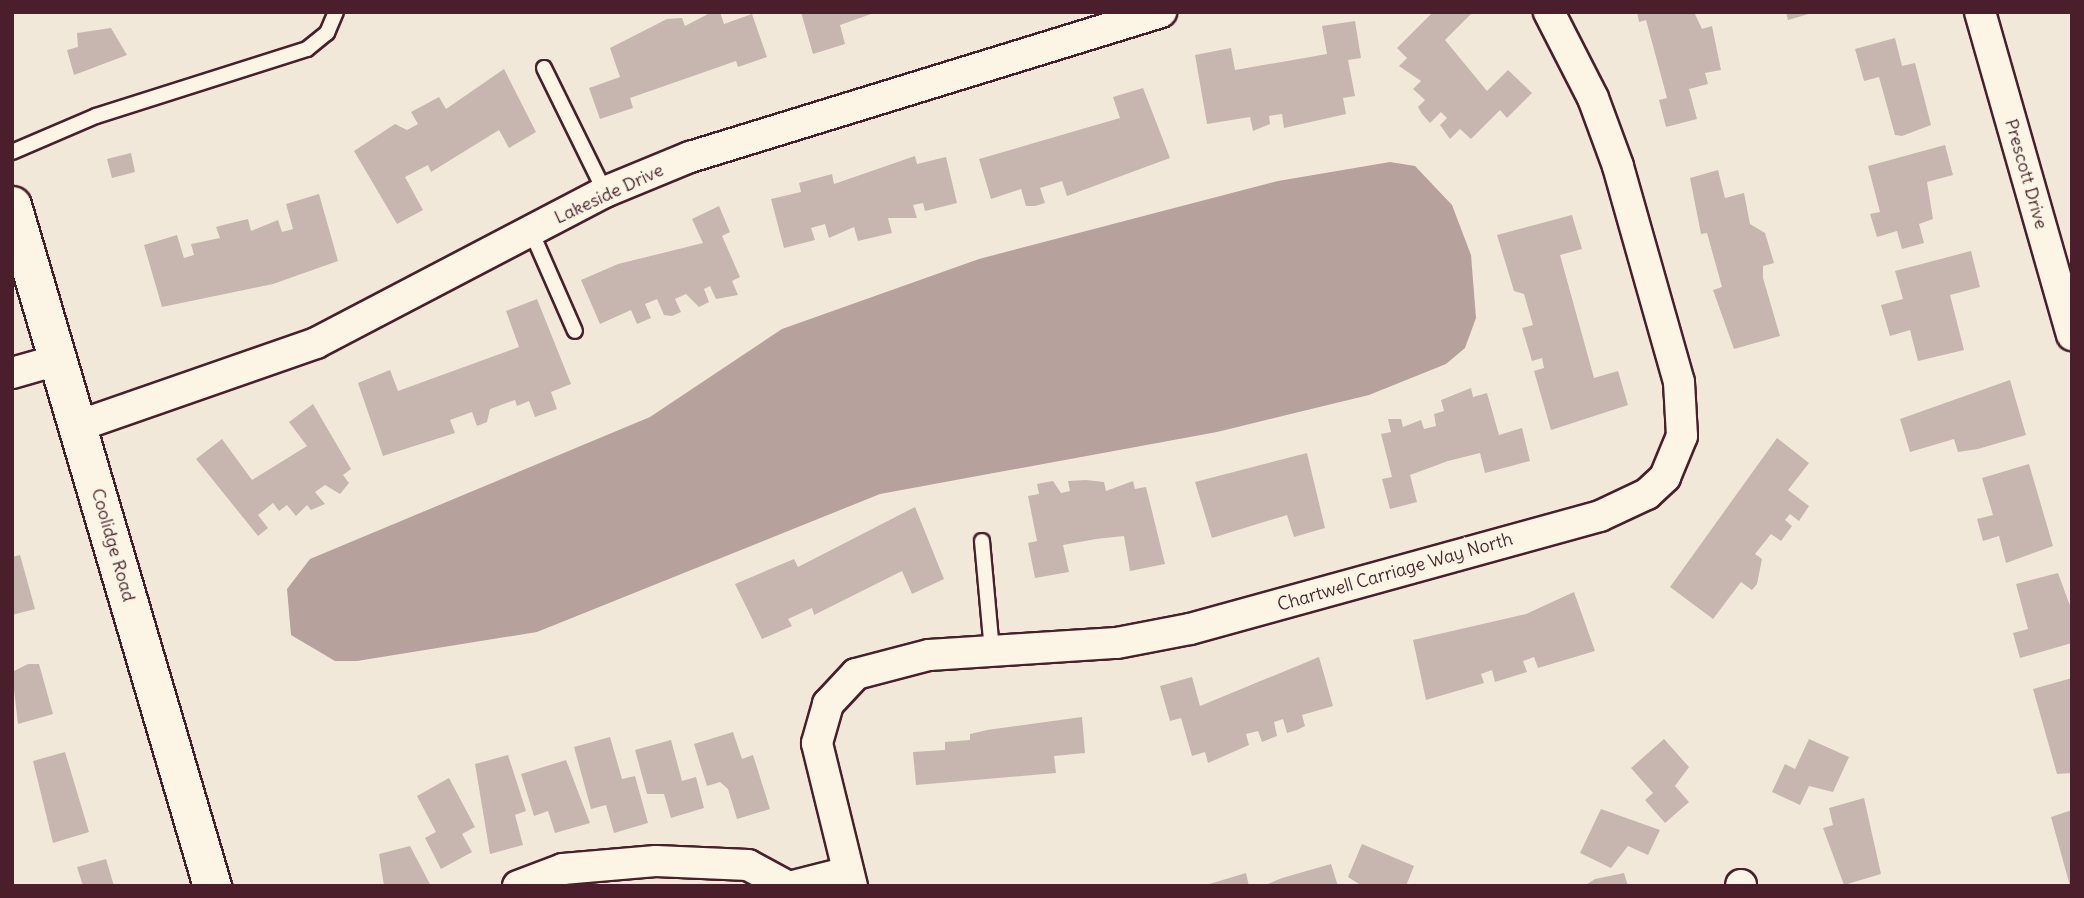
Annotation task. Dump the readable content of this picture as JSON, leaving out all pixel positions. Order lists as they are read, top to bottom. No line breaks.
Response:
{"streets":{"street":["Prescott Drive","Lakeside Drive","Coolidge Road","Chartwell Carriage Way North"]},"crossings":[["Lakeside Drive","Coolidge Road"]]}
